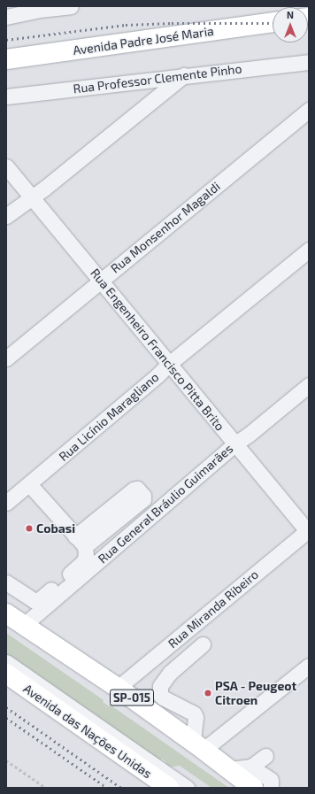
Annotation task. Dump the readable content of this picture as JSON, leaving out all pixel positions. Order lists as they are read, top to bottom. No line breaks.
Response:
{"streets":{"main road":["Avenida Padre José Maria","SP-015","Avenida das Nações Unidas"],"street":["Rua Professor Clemente Pinho","Rua Monsenhor Magaldi","Rua Engenheiro Francisco Pitta Brito","Rua Licínio Maragliano","Rua General Bráulio Guimarães","Rua Miranda Ribeiro"]},"crossings":[["Rua Monsenhor Magaldi","Rua Engenheiro Francisco Pitta Brito"],["Rua Engenheiro Francisco Pitta Brito","Rua Licínio Maragliano"],["Rua Engenheiro Francisco Pitta Brito","Rua General Bráulio Guimarães"],["Rua Engenheiro Francisco Pitta Brito","Rua Miranda Ribeiro"],["Rua General Bráulio Guimarães","SP-015"],["Rua Miranda Ribeiro","SP-015"]],"places":["Cobasi","PSA - Peugeot Citroen"],"north":"top"}
